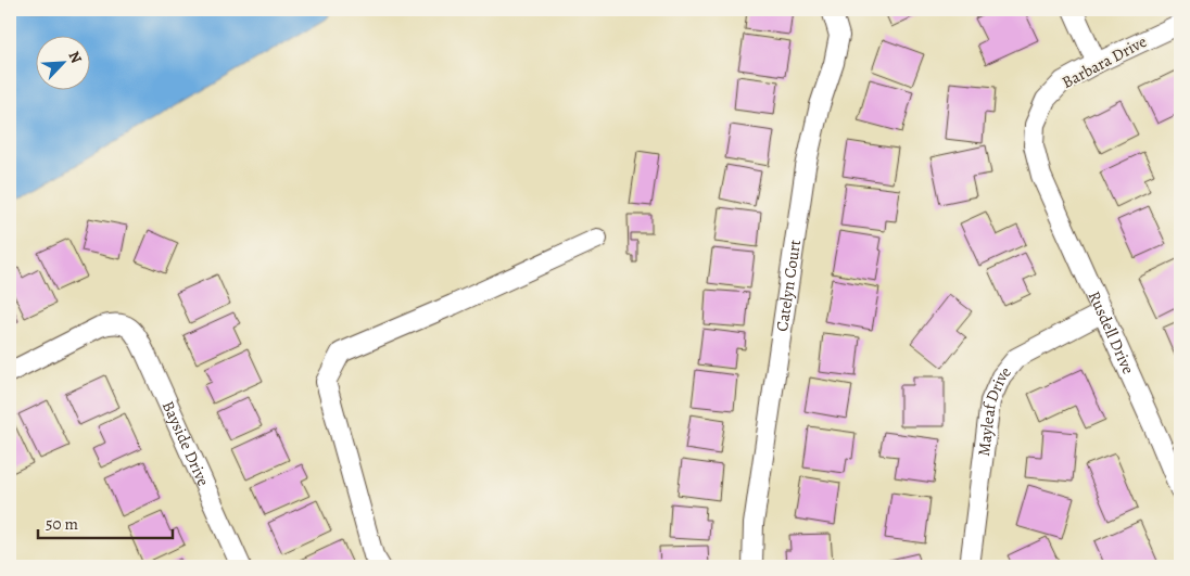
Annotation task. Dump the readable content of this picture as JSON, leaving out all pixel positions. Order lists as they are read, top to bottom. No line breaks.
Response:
{"streets":{"street":["Barbara Drive","Catelyn Court","Rusdell Drive","Mayleaf Drive","Bayside Drive"]},"crossings":[["Barbara Drive","Rusdell Drive"],["Rusdell Drive","Mayleaf Drive"]],"scale_bar":"50 m","north":"top right"}
